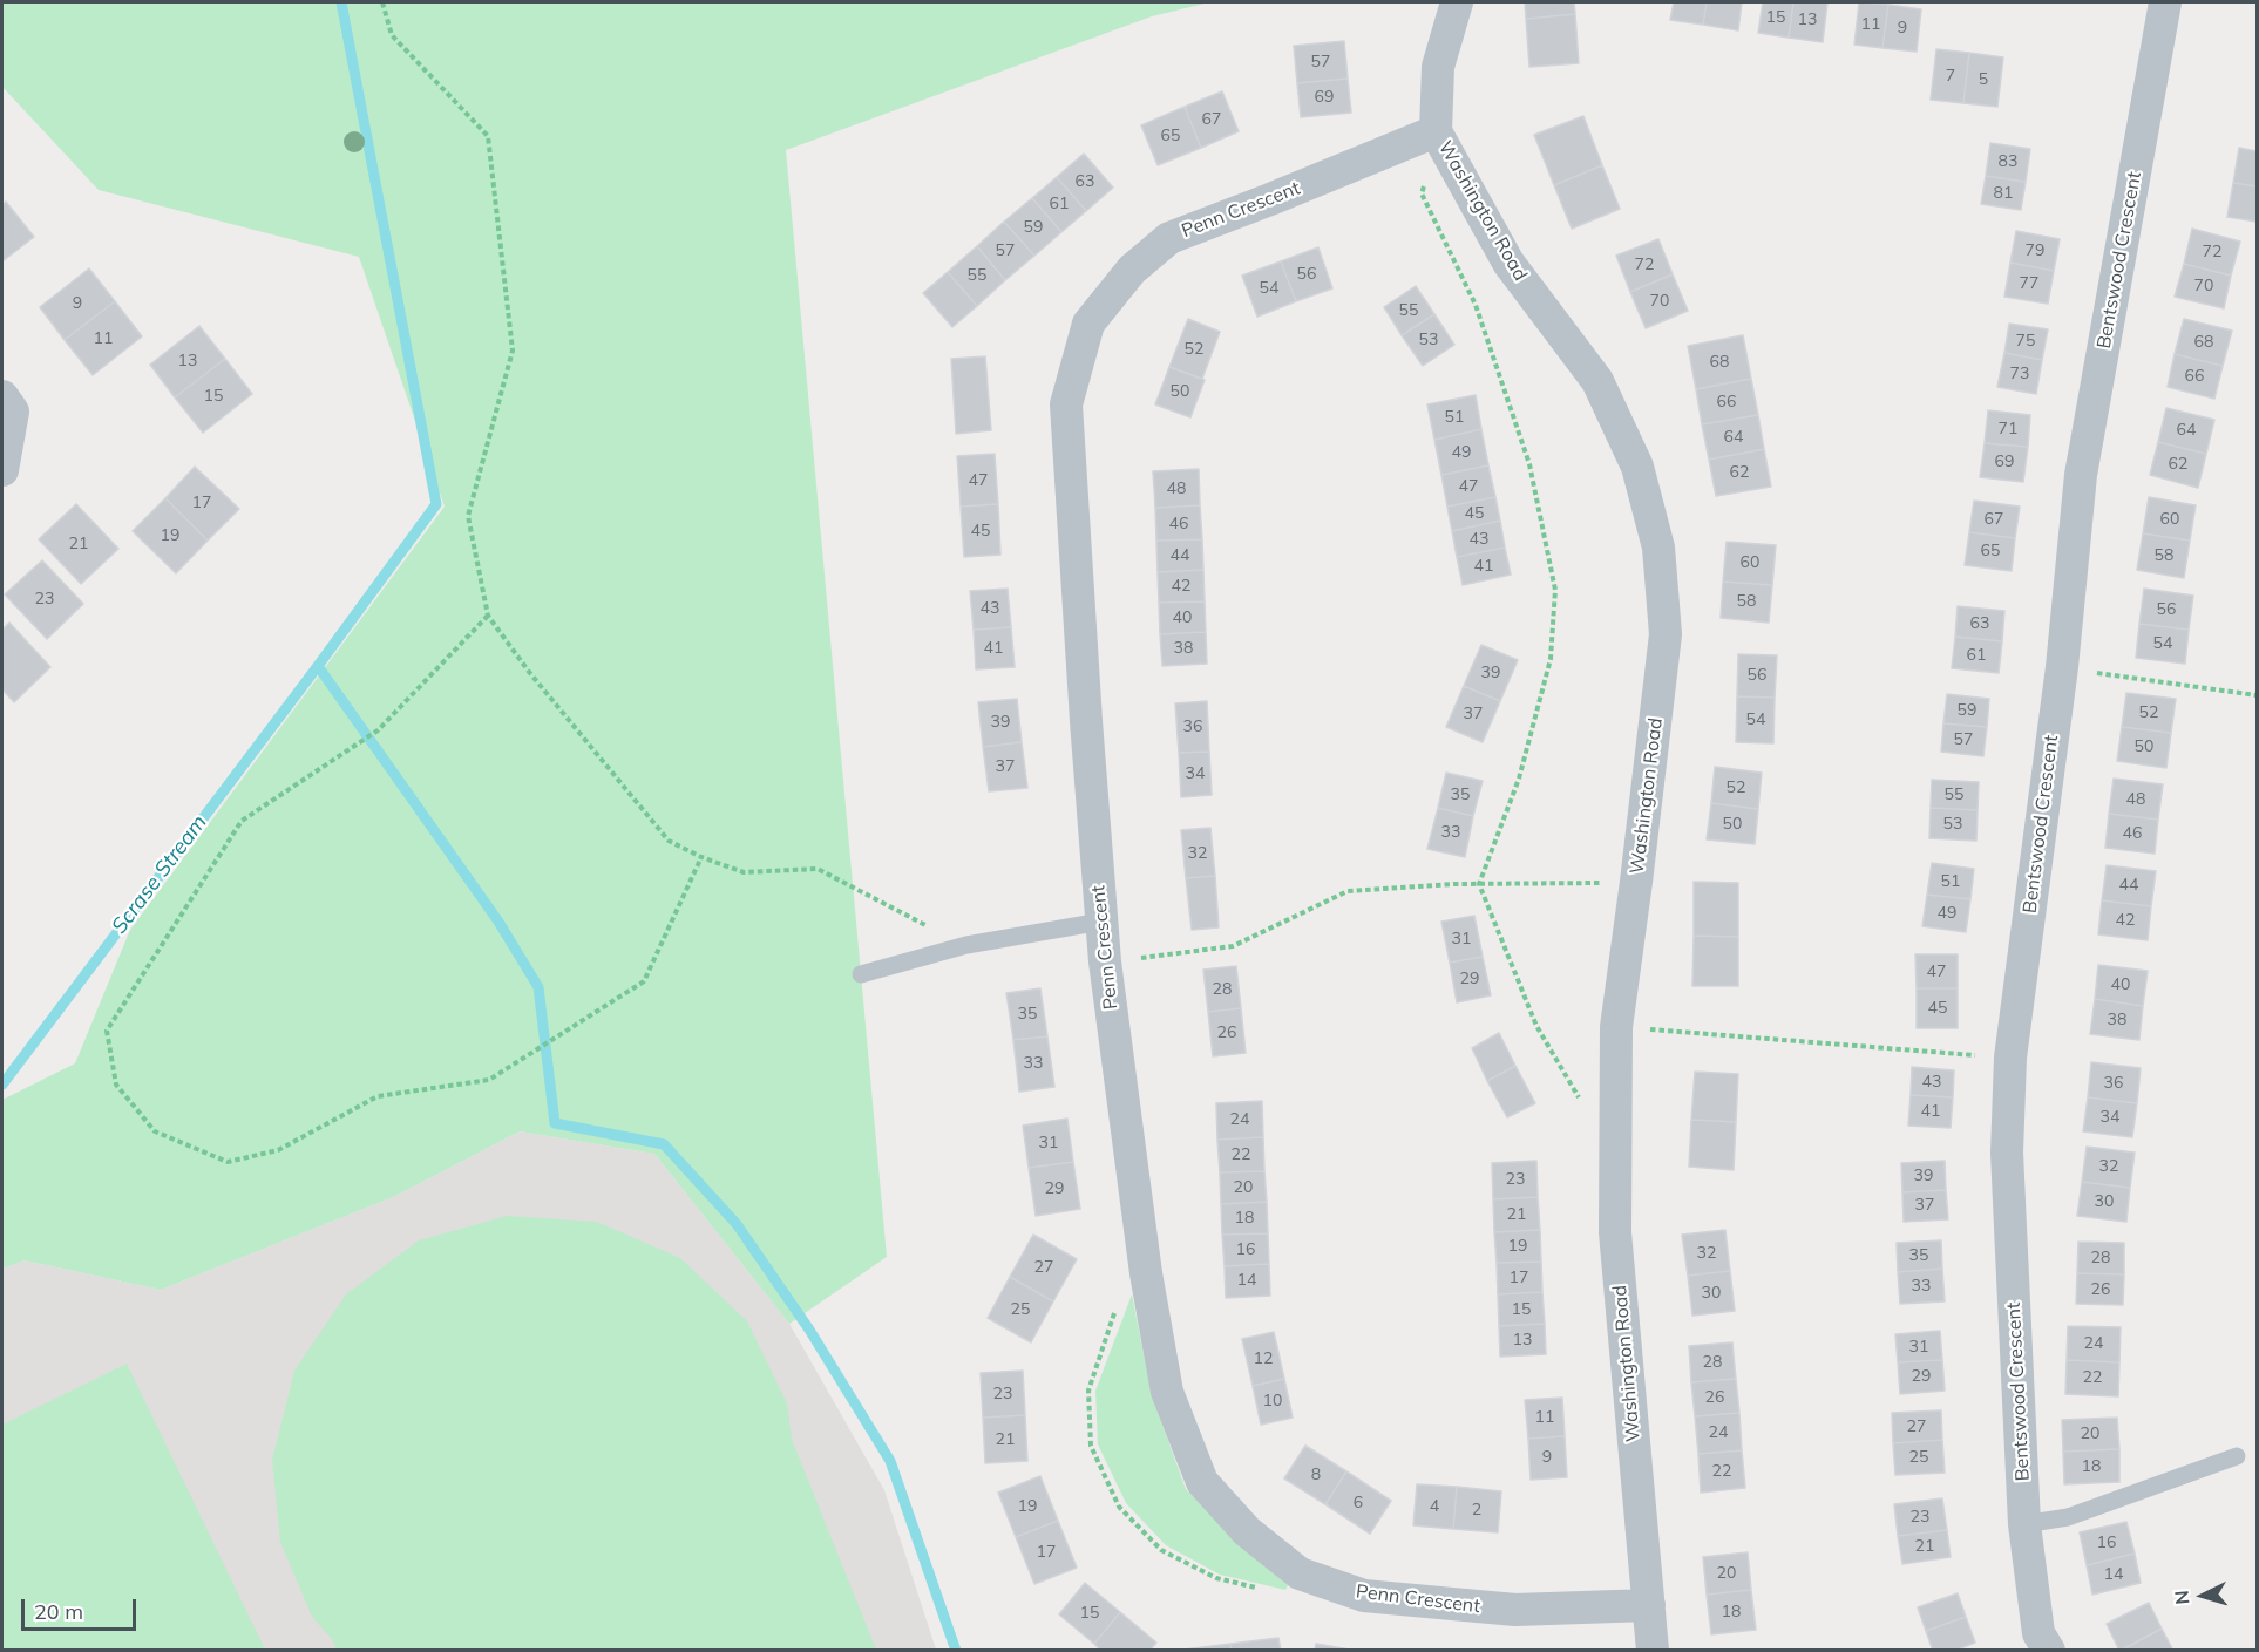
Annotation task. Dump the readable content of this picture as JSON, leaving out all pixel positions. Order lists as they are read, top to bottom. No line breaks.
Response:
{"streets":{"street":["Penn Crescent","Washington Road","Bentswood Crescent"]},"crossings":[["Penn Crescent","Washington Road"]],"water":["Scrase Stream"],"house_numbers":["15","13","11","9","57","7","5","69","67","65","83","63","81","61","59","57","79","72","72","56","55","77","70","54","70","9","55","11","53","75","68","52","13","68","73","66","50","15","66","51","71","64","64","49","69","62","62","47","47","48","17","45","67","60","46","45","19","43","21","65","44","58","60","41","42","23","58","43","56","40","63","54","41","38","61","39","56","59","52","37","54","39","36","57","50","37","34","52","35","55","48","50","53","33","46","32","51","44","49","42","31","47","29","40","28","45","35","38","26","33","43","36","41","34","24","31","22","32","39","23","20","29","30","37","21","18","19","16","32","35","28","27","17","14","33","26","30","25","15","13","24","31","12","28","29","22","23","26","10","11","27","24","20","21","9","25","18","22","8","6","19","4","2","23","16","21","17","20","14","18","15"],"scale_bar":"20 m","north":"left"}
